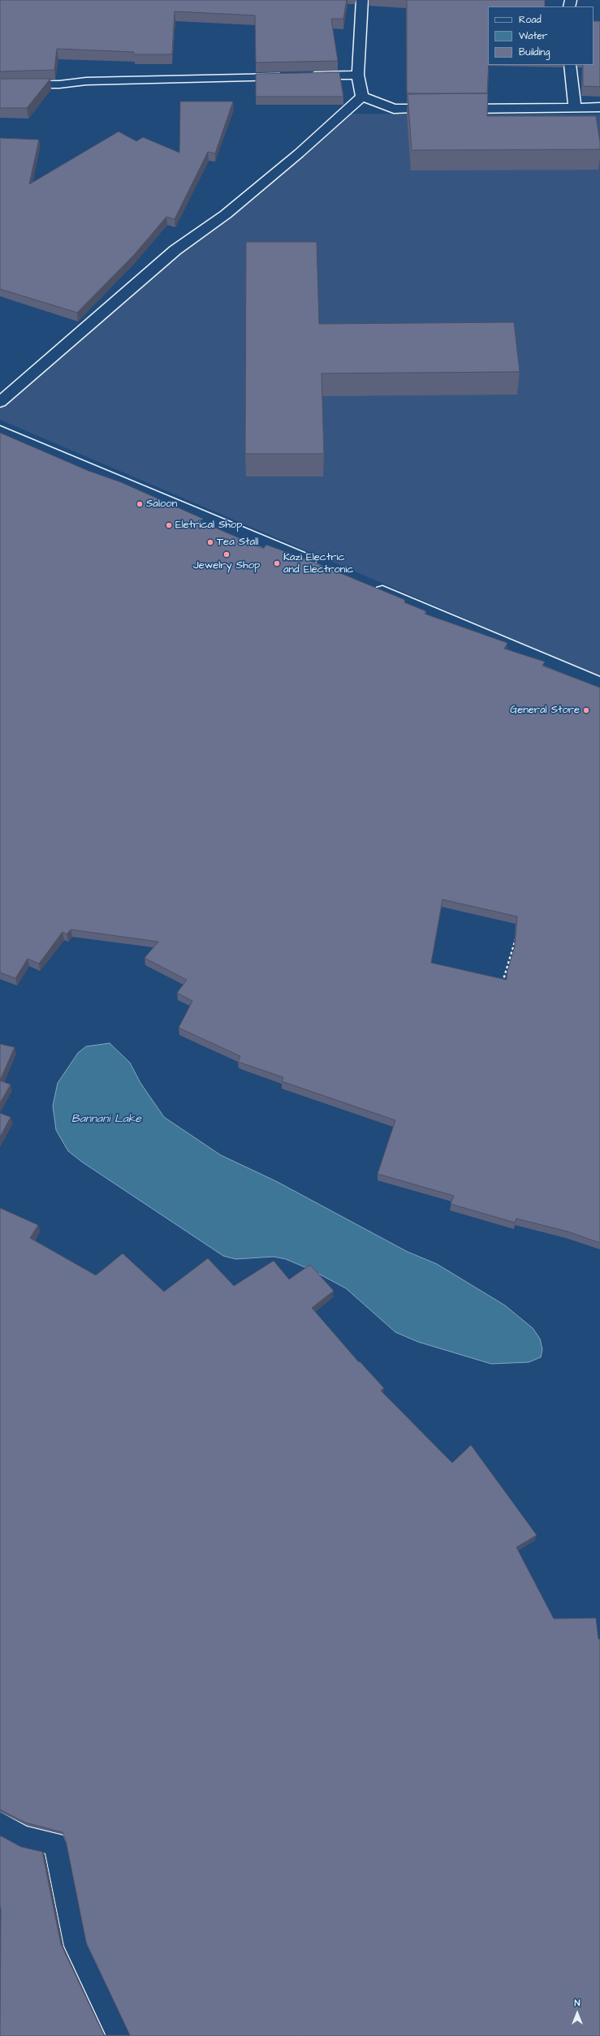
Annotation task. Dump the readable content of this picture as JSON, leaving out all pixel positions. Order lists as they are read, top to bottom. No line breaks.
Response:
{"water":["Bannani Lake"],"places":["Saloon","Eletrical Shop","Tea Stall","Jewelry Shop","Kazi Electric and Electronic","General Store"],"legend":["Road","Water","Building"],"north":"top"}
